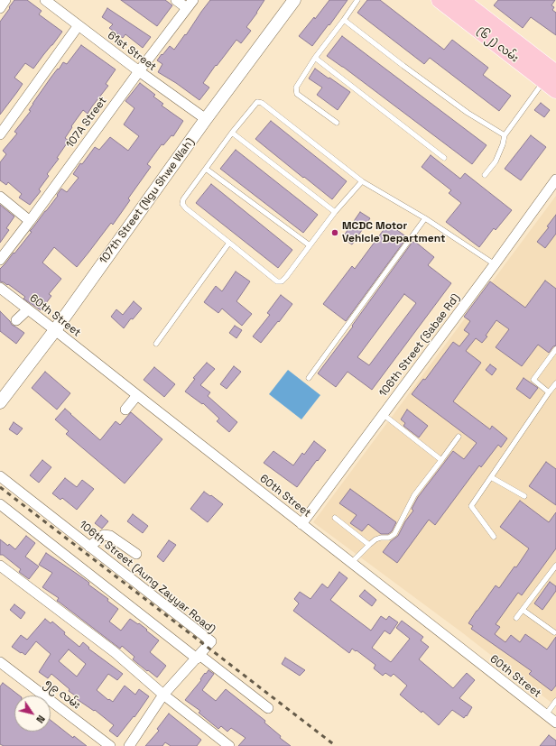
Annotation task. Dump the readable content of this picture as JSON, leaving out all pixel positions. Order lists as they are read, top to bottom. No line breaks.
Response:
{"streets":{"main road":["(၆၂) လမ်း"],"street":["61st Street","107A Street","107th Street (Ngu Shwe Wah)","60th Street","106th Street (Sabae Rd)","106th Street (Aung Zayyar Road)","၅၉ လမ်း"]},"crossings":[["61st Street","107A Street"],["61st Street","107th Street (Ngu Shwe Wah)"],["107th Street (Ngu Shwe Wah)","60th Street"],["60th Street","106th Street (Sabae Rd)"]],"places":["MCDC Motor Vehicle Department"],"north":"bottom right"}
